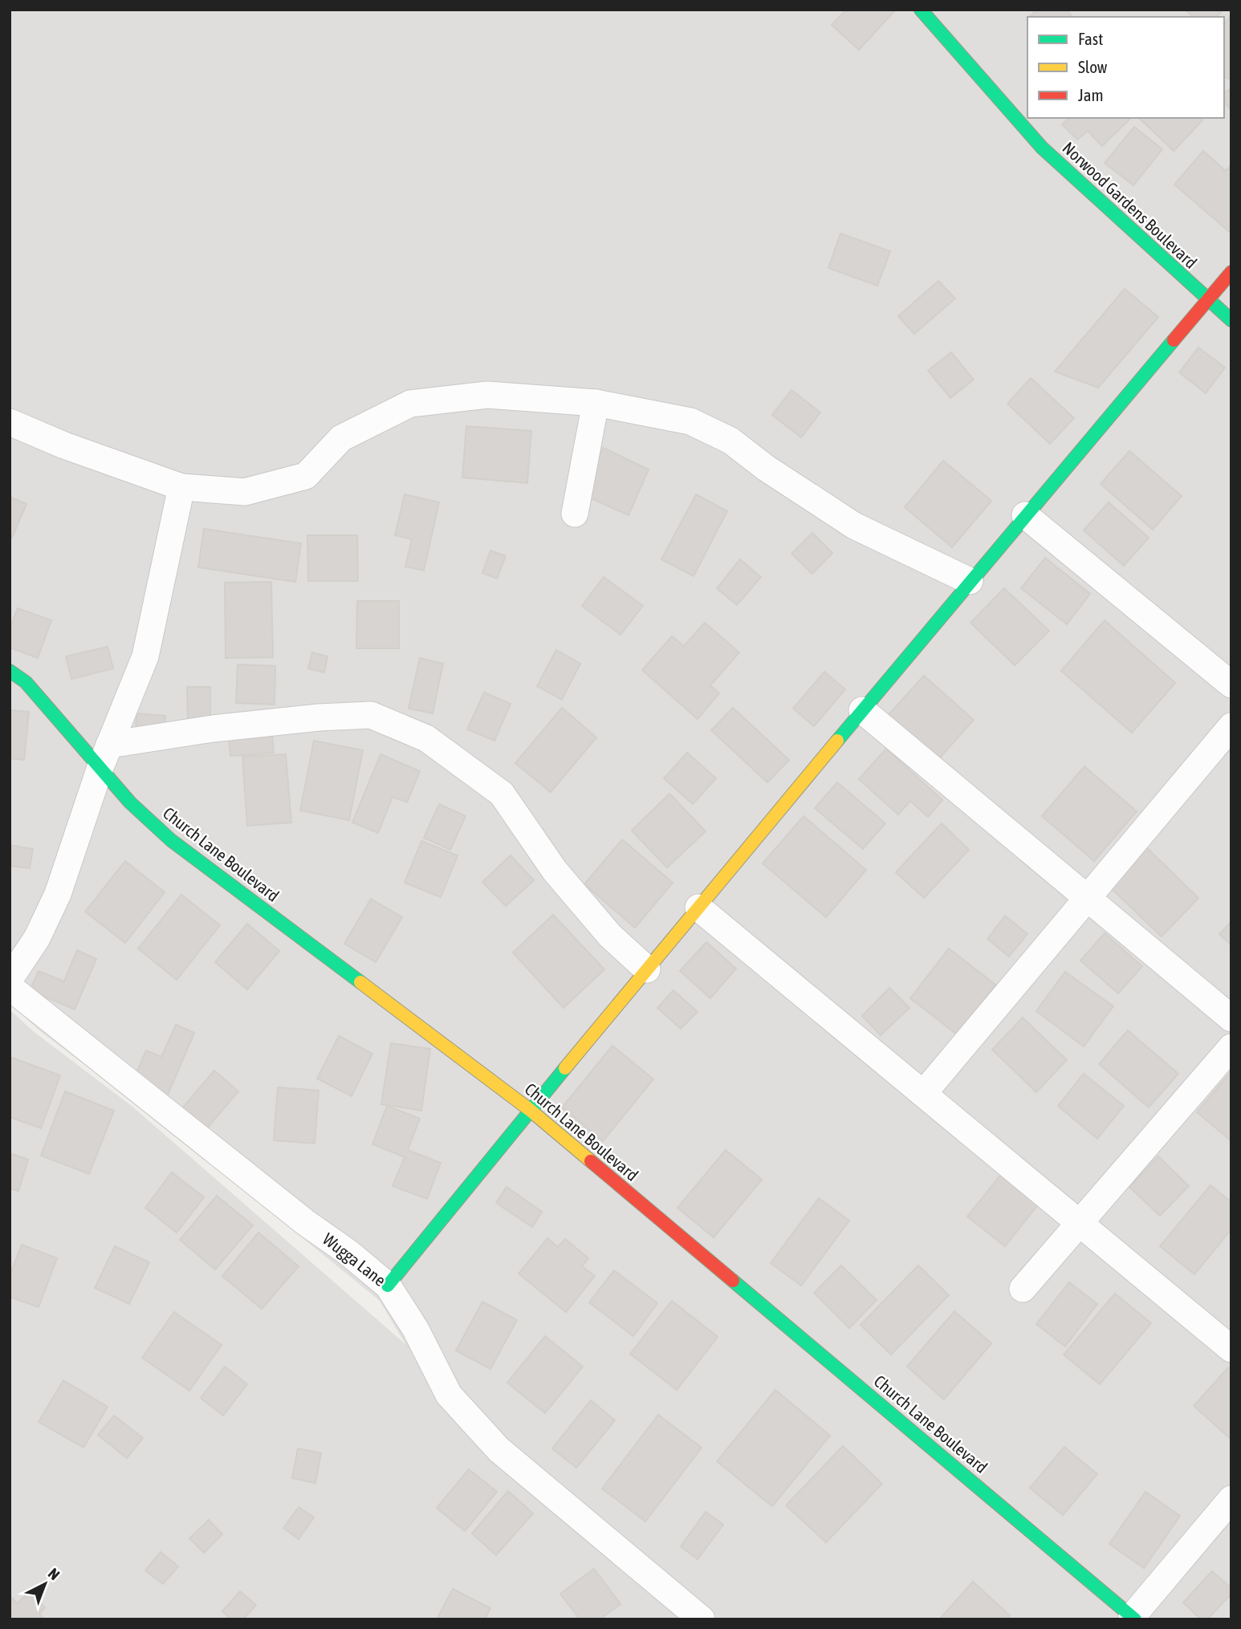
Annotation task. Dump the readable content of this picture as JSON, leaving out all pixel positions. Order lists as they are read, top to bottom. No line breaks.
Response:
{"streets":{"street":["Norwood Gardens Boulevard","Church Lane Boulevard","Wugga Lane"]},"legend":["Fast","Slow","Jam"],"north":"top right"}
